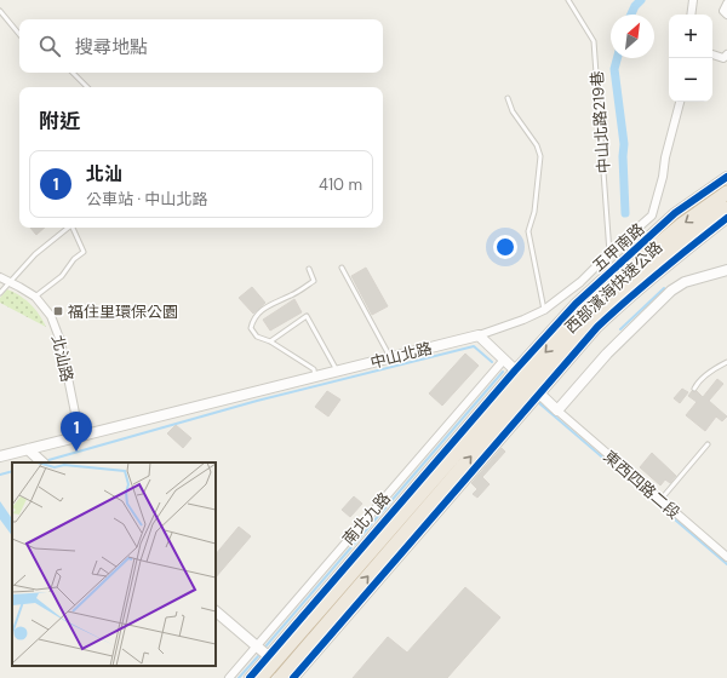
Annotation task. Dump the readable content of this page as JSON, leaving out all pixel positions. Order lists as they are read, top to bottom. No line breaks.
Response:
{"streets":{"highway":["西部濱海快速公路"],"street":["五甲南路","中山北路","北汕路","東西四路二段","南北九路"],"lane":["中山北路219巷"]},"crossings":[["中山北路219巷","五甲南路"],["五甲南路","中山北路"],["中山北路","北汕路"]],"places":{"transit":["福住里環保公園"]},"north":"top right","page":{"map_buttons":["+","−"],"search":"搜尋地點","heading":"附近","list":[{"mark":"1","name":"北汕","note":"公車站 · 中山北路","value":"410 m"}],"pins":"1"}}
